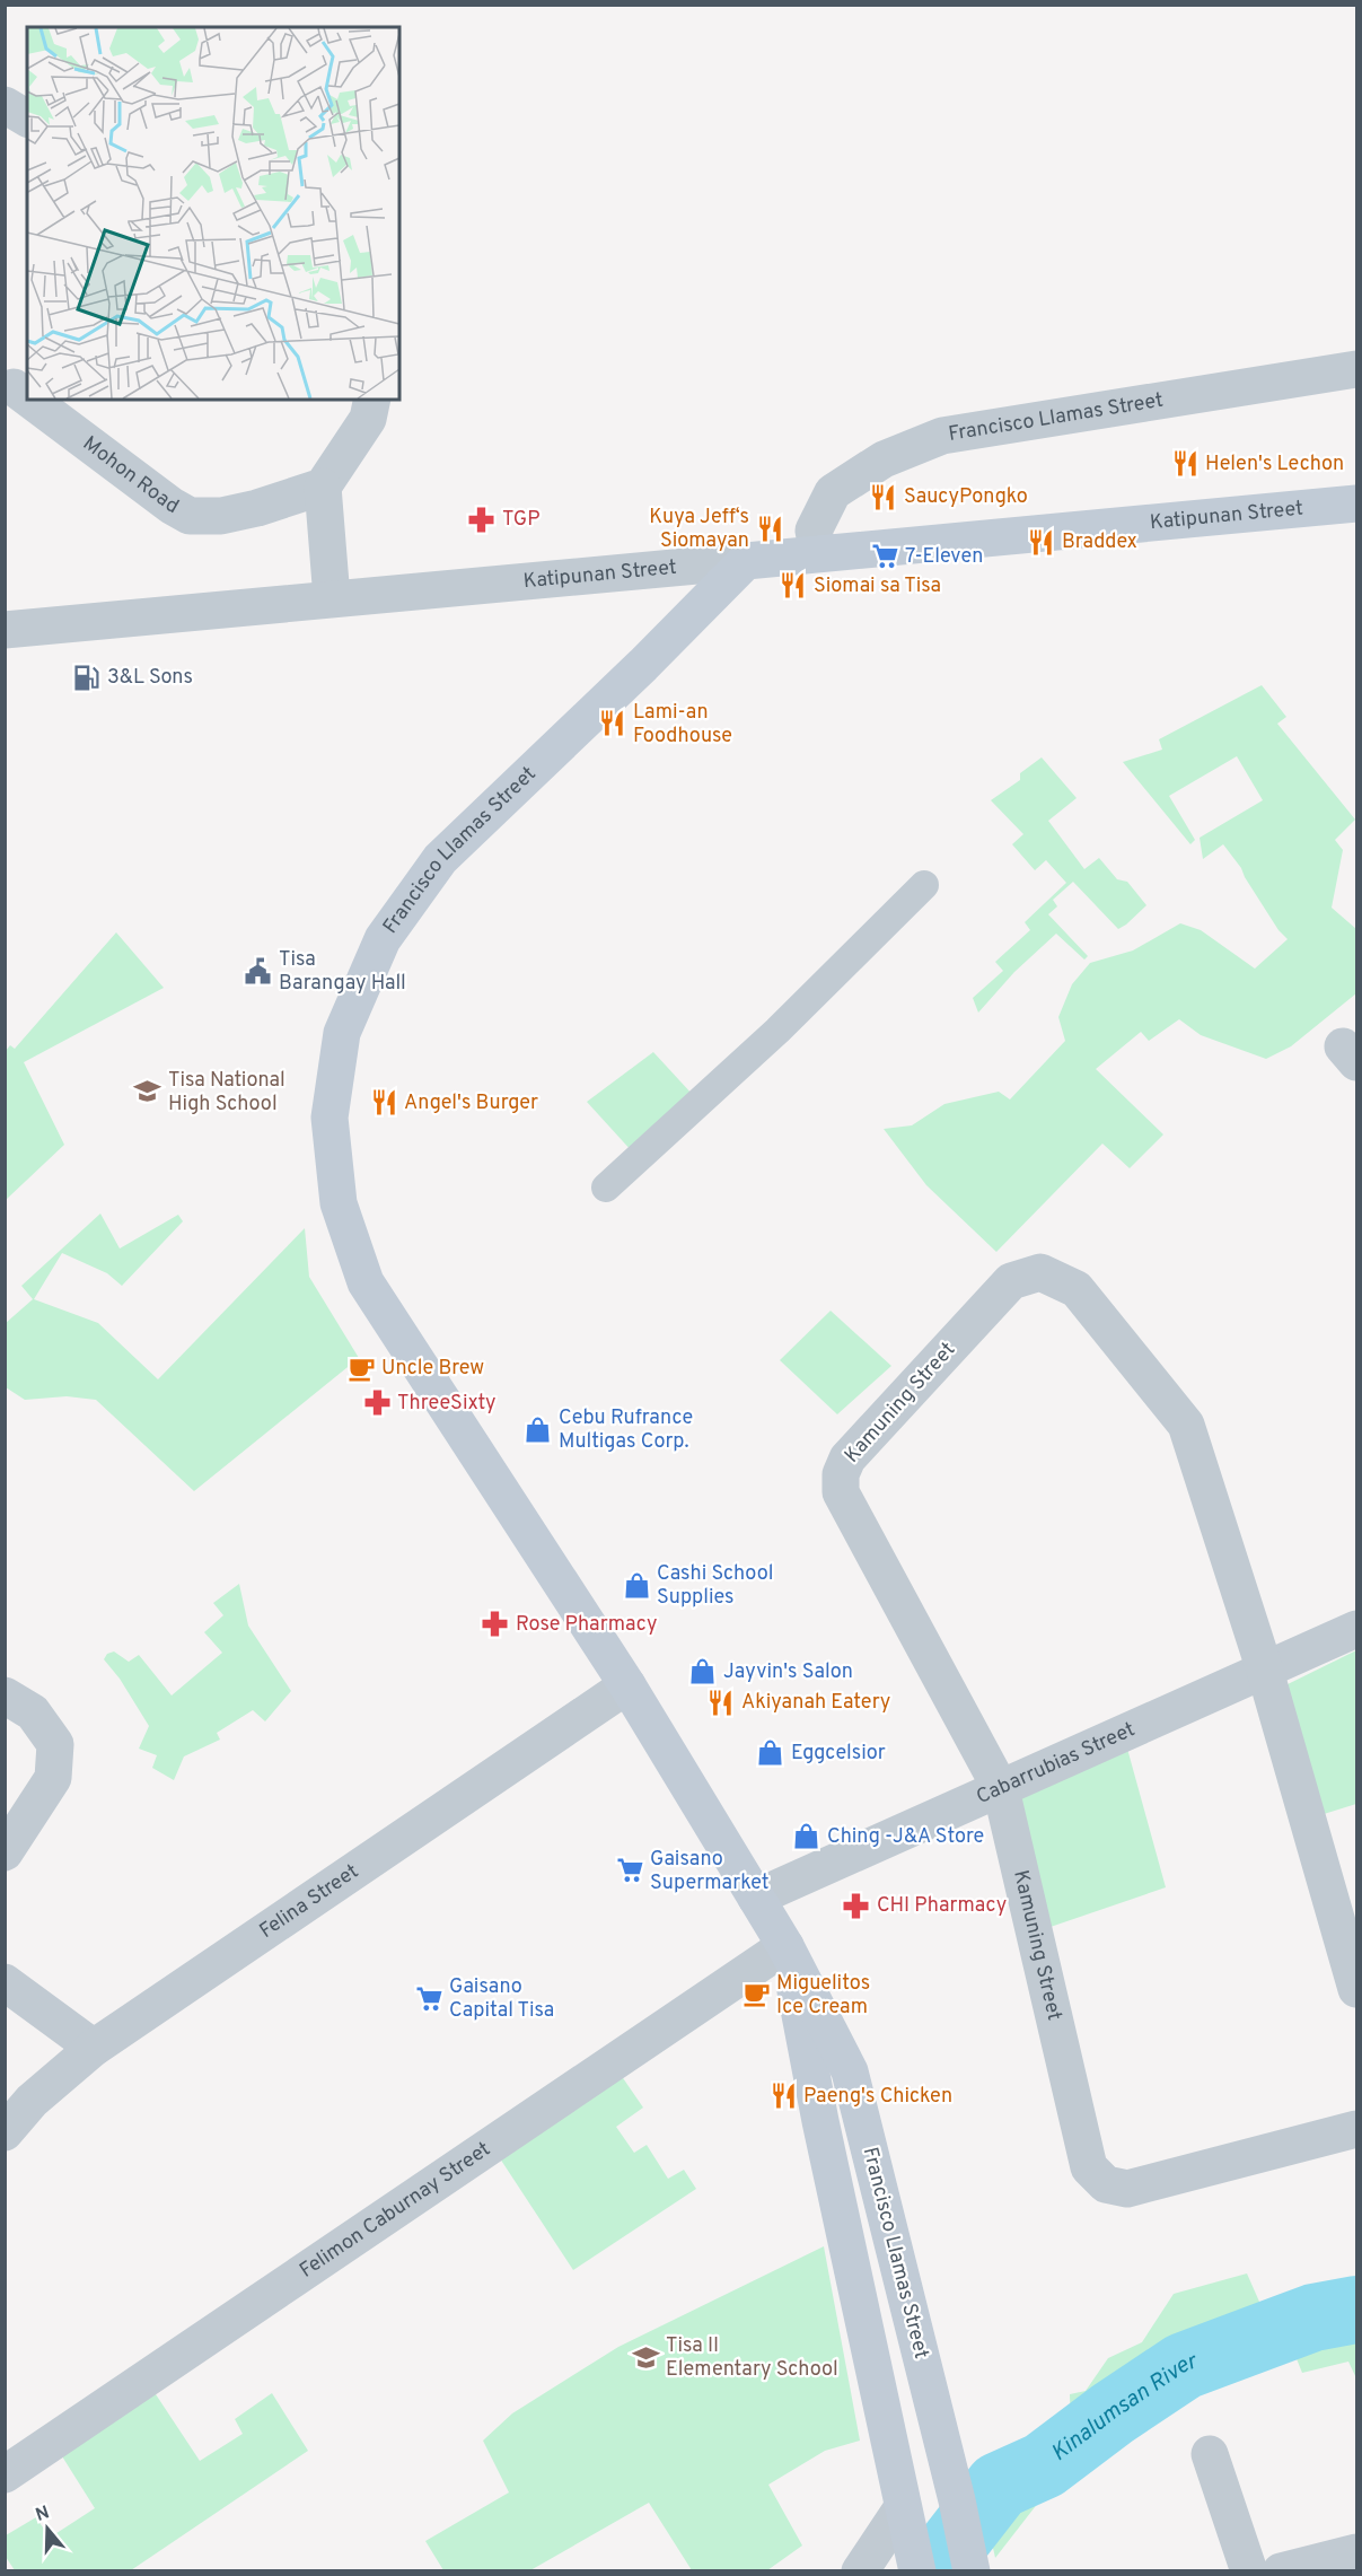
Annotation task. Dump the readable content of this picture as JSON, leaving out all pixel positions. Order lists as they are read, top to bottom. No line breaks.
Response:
{"streets":{"main road":["Francisco Llamas Street","Katipunan Street"],"street":["Mohon Road","Kamuning Street","Cabarrubias Street","Felina Street","Felimon Caburnay Street"]},"crossings":[["Francisco Llamas Street","Katipunan Street"],["Francisco Llamas Street","Cabarrubias Street"],["Francisco Llamas Street","Felina Street"],["Francisco Llamas Street","Felimon Caburnay Street"],["Kamuning Street","Cabarrubias Street"]],"water":["Kinalumsan River"],"places":{"restaurant":["Helen's Lechon","SaucyPongko","Kuya Jeff‘s Siomayan","Braddex","Siomai sa Tisa","Lami-an Foodhouse","Angel's Burger","Akiyanah Eatery","Paeng's Chicken"],"pharmacy":["TGP","ThreeSixty","Rose Pharmacy","CHI Pharmacy"],"supermarket":["7-Eleven","Gaisano Supermarket","Gaisano Capital Tisa"],"fuel station":["3&L Sons"],"public building":["Tisa Barangay Hall"],"school or university":["Tisa National High School","Tisa II Elementary School"],"cafe":["Uncle Brew","Miguelitos Ice Cream"],"shop":["Cebu Rufrance Multigas Corp.","Cashi School Supplies","Jayvin's Salon","Eggcelsior","Ching -J&A Store"]},"north":"top"}
